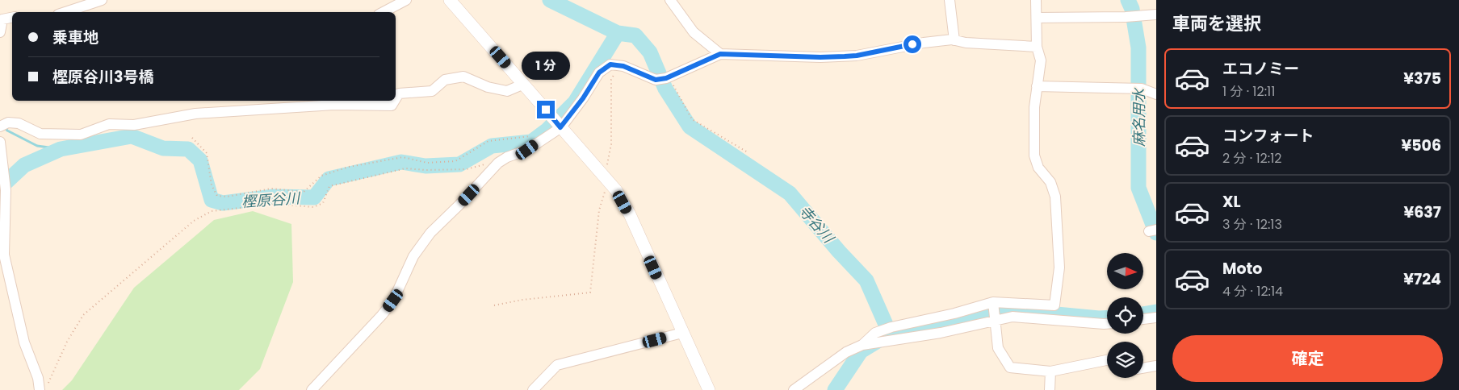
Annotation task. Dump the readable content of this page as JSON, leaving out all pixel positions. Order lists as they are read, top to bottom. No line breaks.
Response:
{"water":["麻名用水","樫原谷川","寺谷川"],"north":"right","page":{"heading":"車両を選択","banner":["乗車地","樫原谷川3号橋"],"list":[{"name":"エコノミー","note":"1 分 · 12:11","value":"¥375"},{"name":"コンフォート","note":"2 分 · 12:12","value":"¥506"},{"name":"XL","note":"3 分 · 12:13","value":"¥637"},{"name":"Moto","note":"4 分 · 12:14","value":"¥724"}],"bubble":"1 分","buttons":"確定"}}
